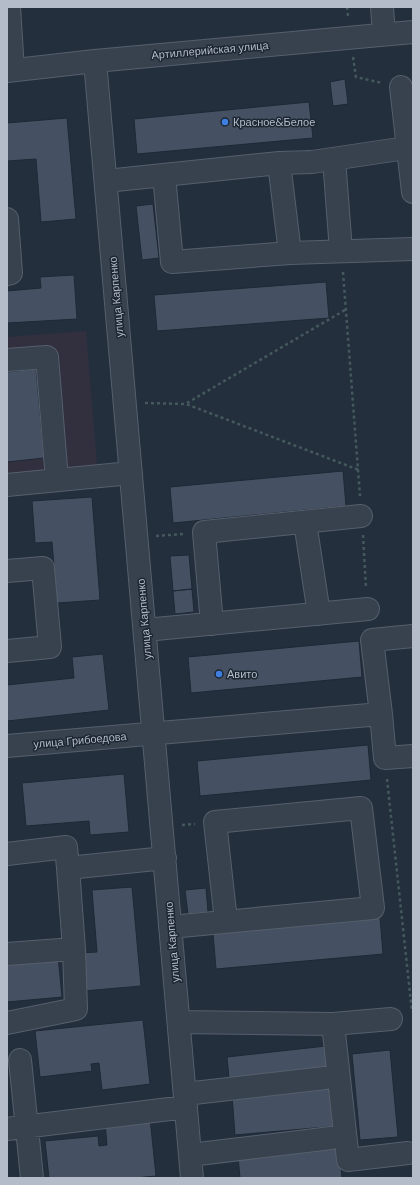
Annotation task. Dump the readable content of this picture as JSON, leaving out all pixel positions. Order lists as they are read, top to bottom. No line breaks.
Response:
{"streets":{"street":["Артиллерийская улица","улица Карпенко","улица Грибоедова"]},"crossings":[["Артиллерийская улица","улица Карпенко"],["улица Карпенко","улица Грибоедова"]],"places":["Красное&Белое","Авито"]}
